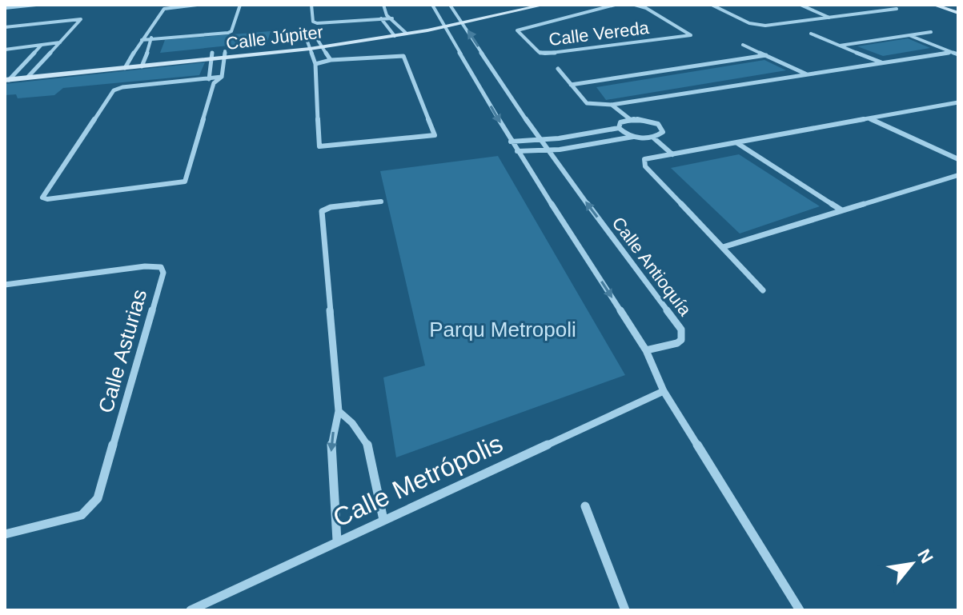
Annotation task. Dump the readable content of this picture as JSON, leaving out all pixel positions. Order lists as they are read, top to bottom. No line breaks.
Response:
{"streets":{"main road":["Calle Júpiter"],"street":["Calle Vereda","Calle Antioquía","Calle Asturias","Calle Metrópolis"]},"crossings":[["Calle Júpiter","Calle Antioquía"]],"parks":["Parqu Metropoli"],"north":"top right"}
